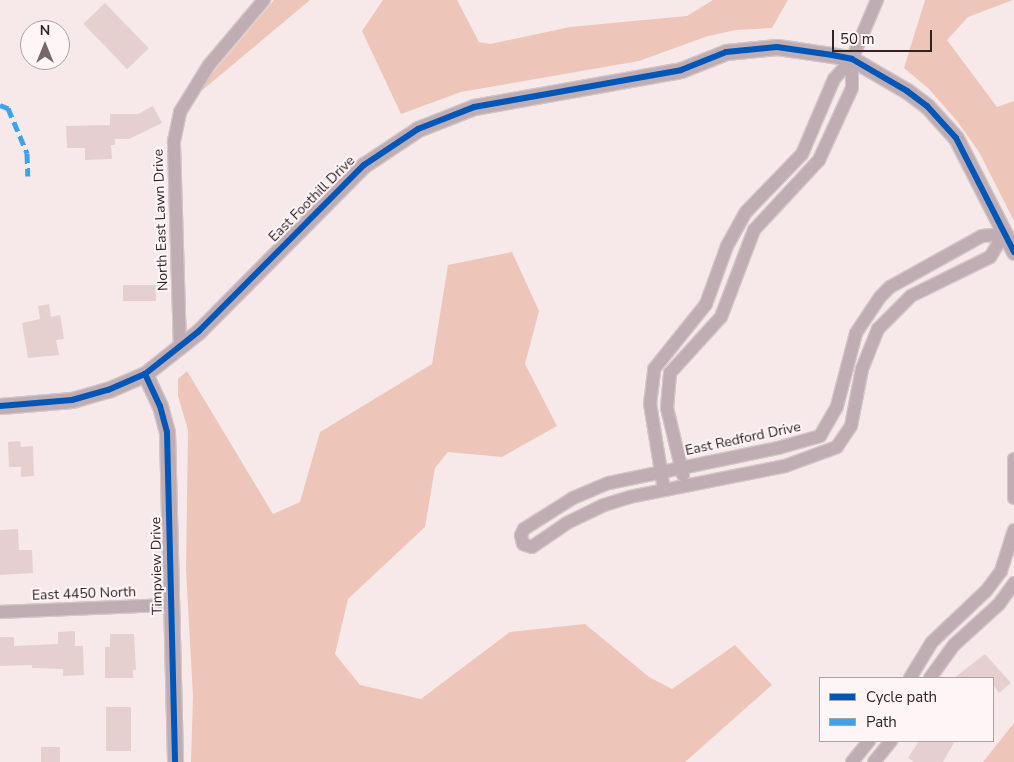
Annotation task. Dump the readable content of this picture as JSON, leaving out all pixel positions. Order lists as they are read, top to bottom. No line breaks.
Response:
{"streets":{"street":["East Foothill Drive","North East Lawn Drive","East Redford Drive","Timpview Drive","East 4450 North"]},"crossings":[["East Foothill Drive","North East Lawn Drive"],["East Foothill Drive","Timpview Drive"],["Timpview Drive","East 4450 North"]],"legend":["Cycle path","Path"],"scale_bar":"50 m","north":"top"}
